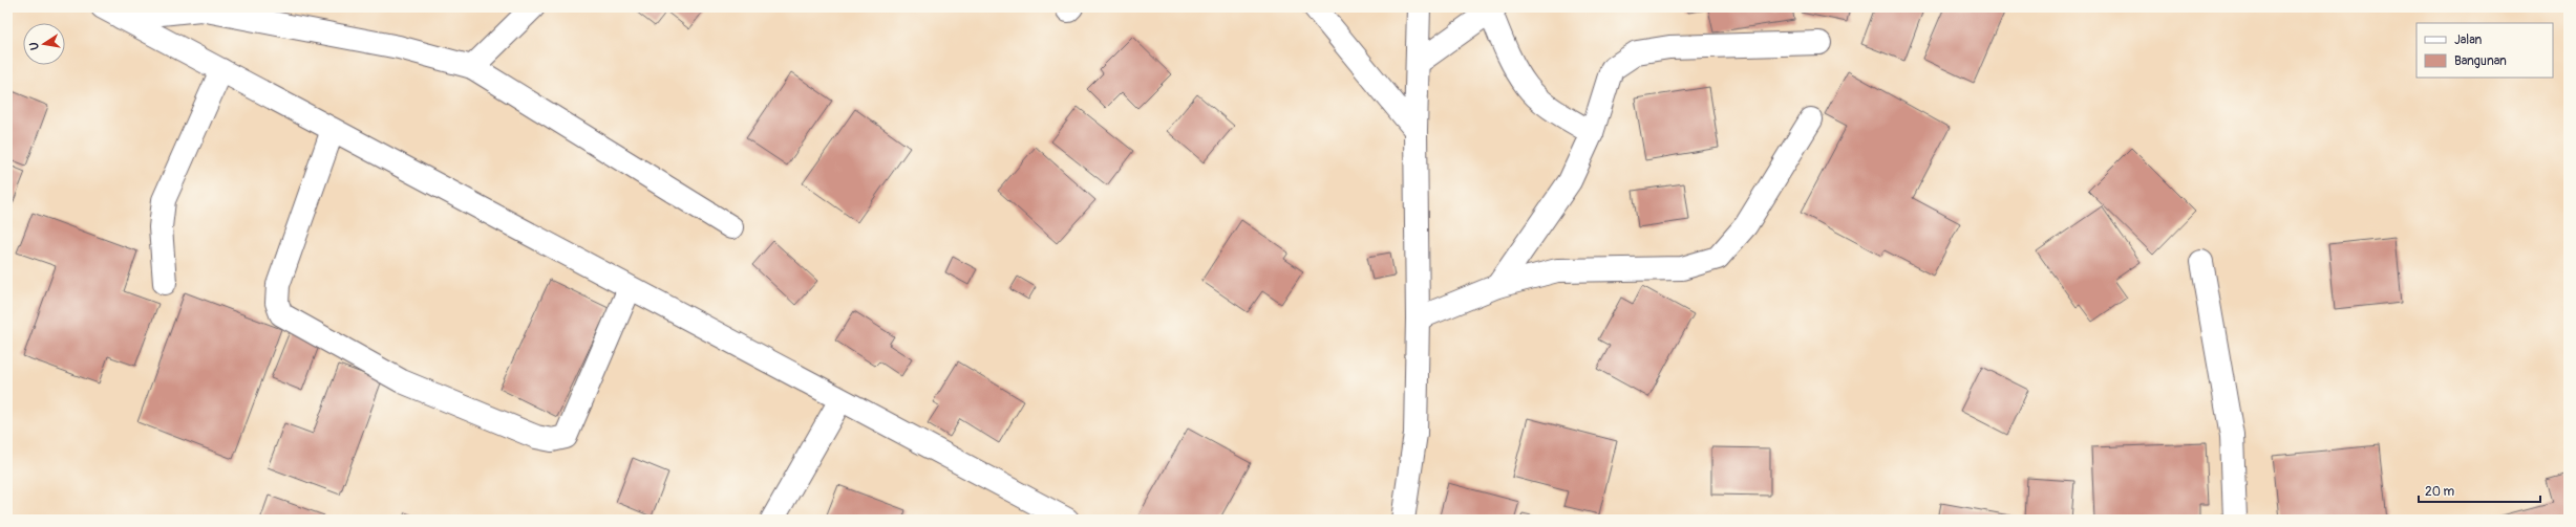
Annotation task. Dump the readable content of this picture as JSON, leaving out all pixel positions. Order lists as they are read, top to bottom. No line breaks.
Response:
{"legend":["Jalan","Bangunan"],"scale_bar":"20 m","north":"left"}
